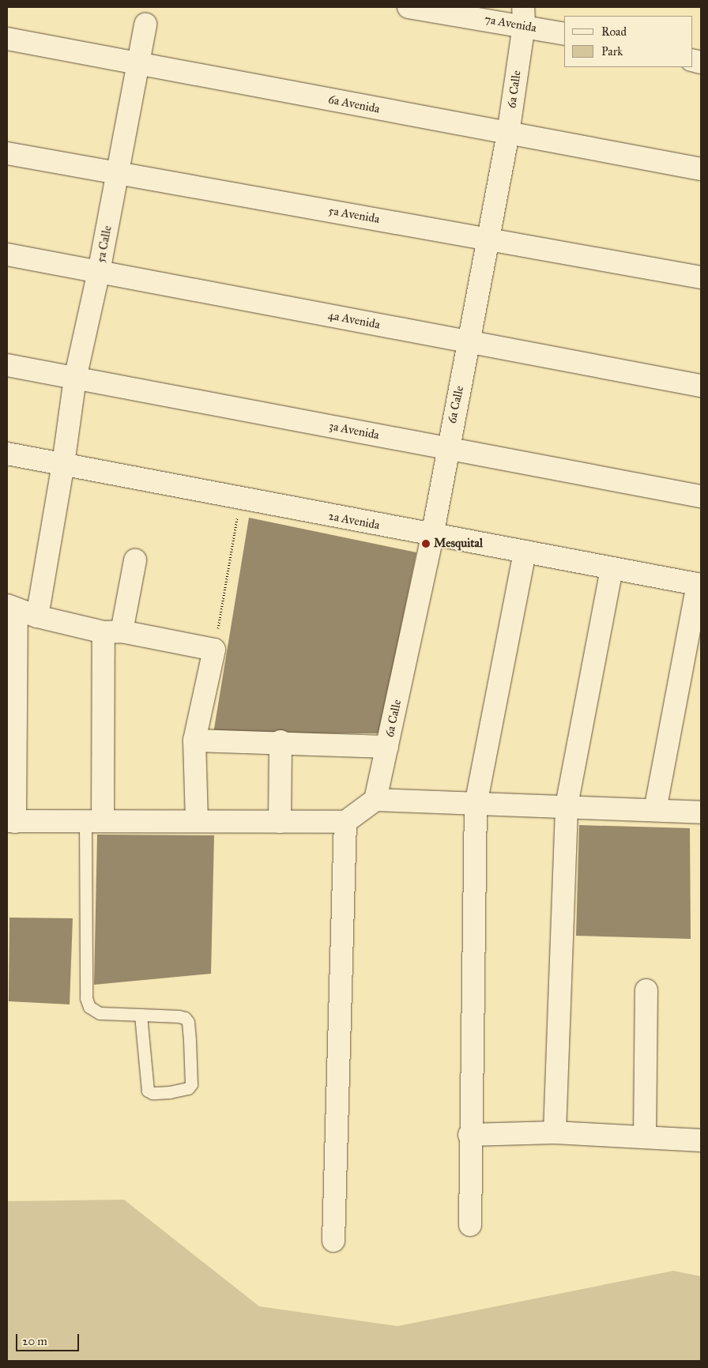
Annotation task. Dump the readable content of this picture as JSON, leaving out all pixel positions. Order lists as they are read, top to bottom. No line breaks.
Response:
{"streets":{"street":["7a Avenida","6a Calle","6a Avenida","5a Avenida","5a Calle","4a Avenida","3a Avenida","2a Avenida"]},"crossings":[["7a Avenida","6a Calle"],["6a Calle","6a Avenida"],["6a Calle","5a Avenida"],["6a Calle","4a Avenida"],["6a Calle","3a Avenida"],["6a Calle","2a Avenida"],["6a Avenida","5a Calle"],["5a Avenida","5a Calle"],["5a Calle","4a Avenida"],["5a Calle","3a Avenida"],["5a Calle","2a Avenida"]],"places":["Mesquital"],"legend":["Road","Park"],"scale_bar":"20 m"}
